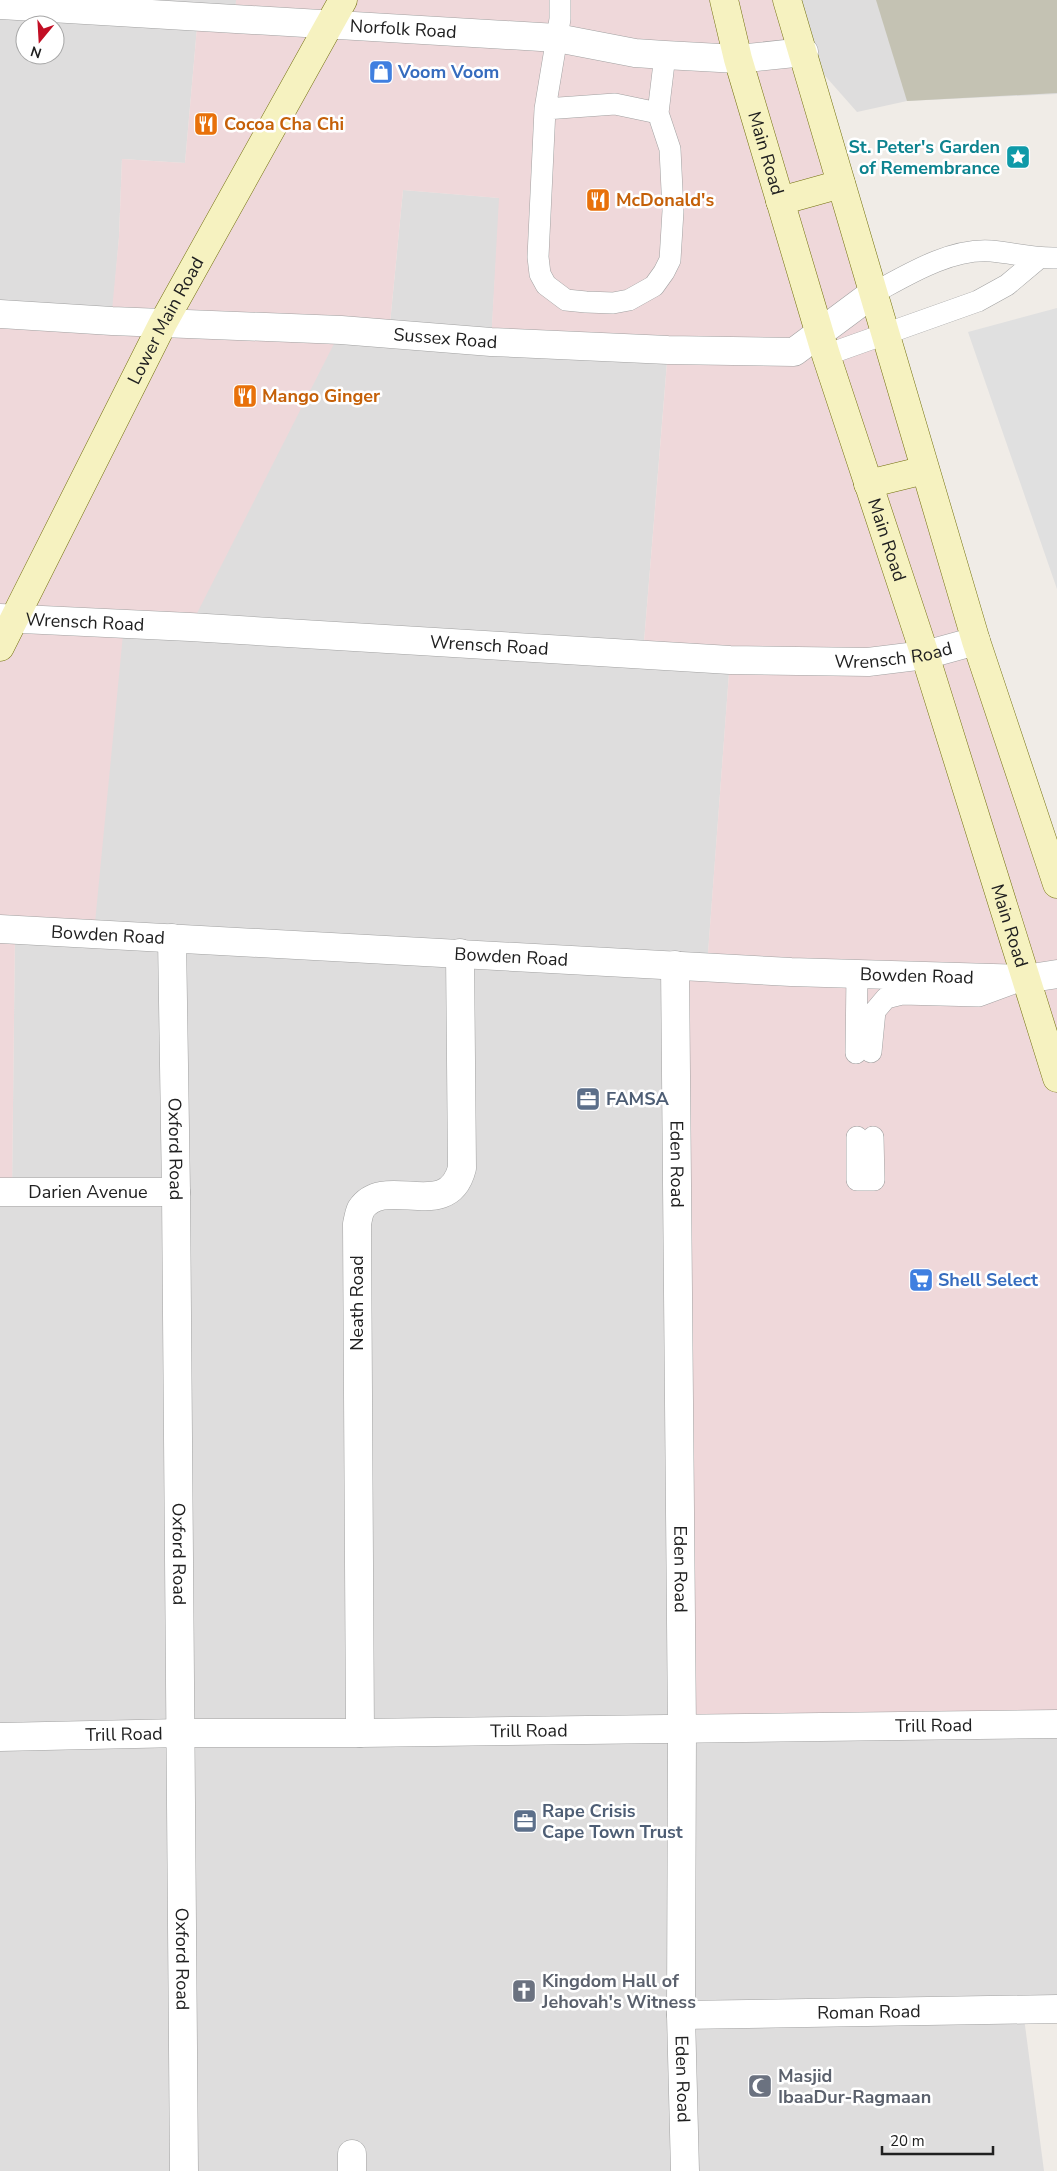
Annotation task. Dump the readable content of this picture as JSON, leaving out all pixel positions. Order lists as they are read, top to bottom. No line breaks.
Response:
{"streets":{"main road":["Main Road","Lower Main Road"],"street":["Norfolk Road","Sussex Road","Wrensch Road","Bowden Road","Oxford Road","Eden Road","Darien Avenue","Neath Road","Trill Road","Roman Road"]},"crossings":[["Norfolk Road","Main Road"],["Norfolk Road","Lower Main Road"],["Main Road","Sussex Road"],["Main Road","Wrensch Road"],["Main Road","Bowden Road"],["Lower Main Road","Sussex Road"],["Lower Main Road","Wrensch Road"],["Bowden Road","Oxford Road"],["Bowden Road","Eden Road"],["Bowden Road","Neath Road"],["Oxford Road","Darien Avenue"],["Oxford Road","Trill Road"],["Eden Road","Trill Road"],["Eden Road","Roman Road"],["Neath Road","Trill Road"]],"places":{"shop":["Voom Voom"],"restaurant":["Cocoa Cha Chi","McDonald's","Mango Ginger"],"place":["St. Peter's Garden of Remembrance"],"office":["FAMSA","Rape Crisis Cape Town Trust"],"supermarket":["Shell Select"],"church":["Kingdom Hall of Jehovah's Witness"],"mosque":["Masjid IbaaDur-Ragmaan"]},"scale_bar":"20 m","north":"bottom"}
